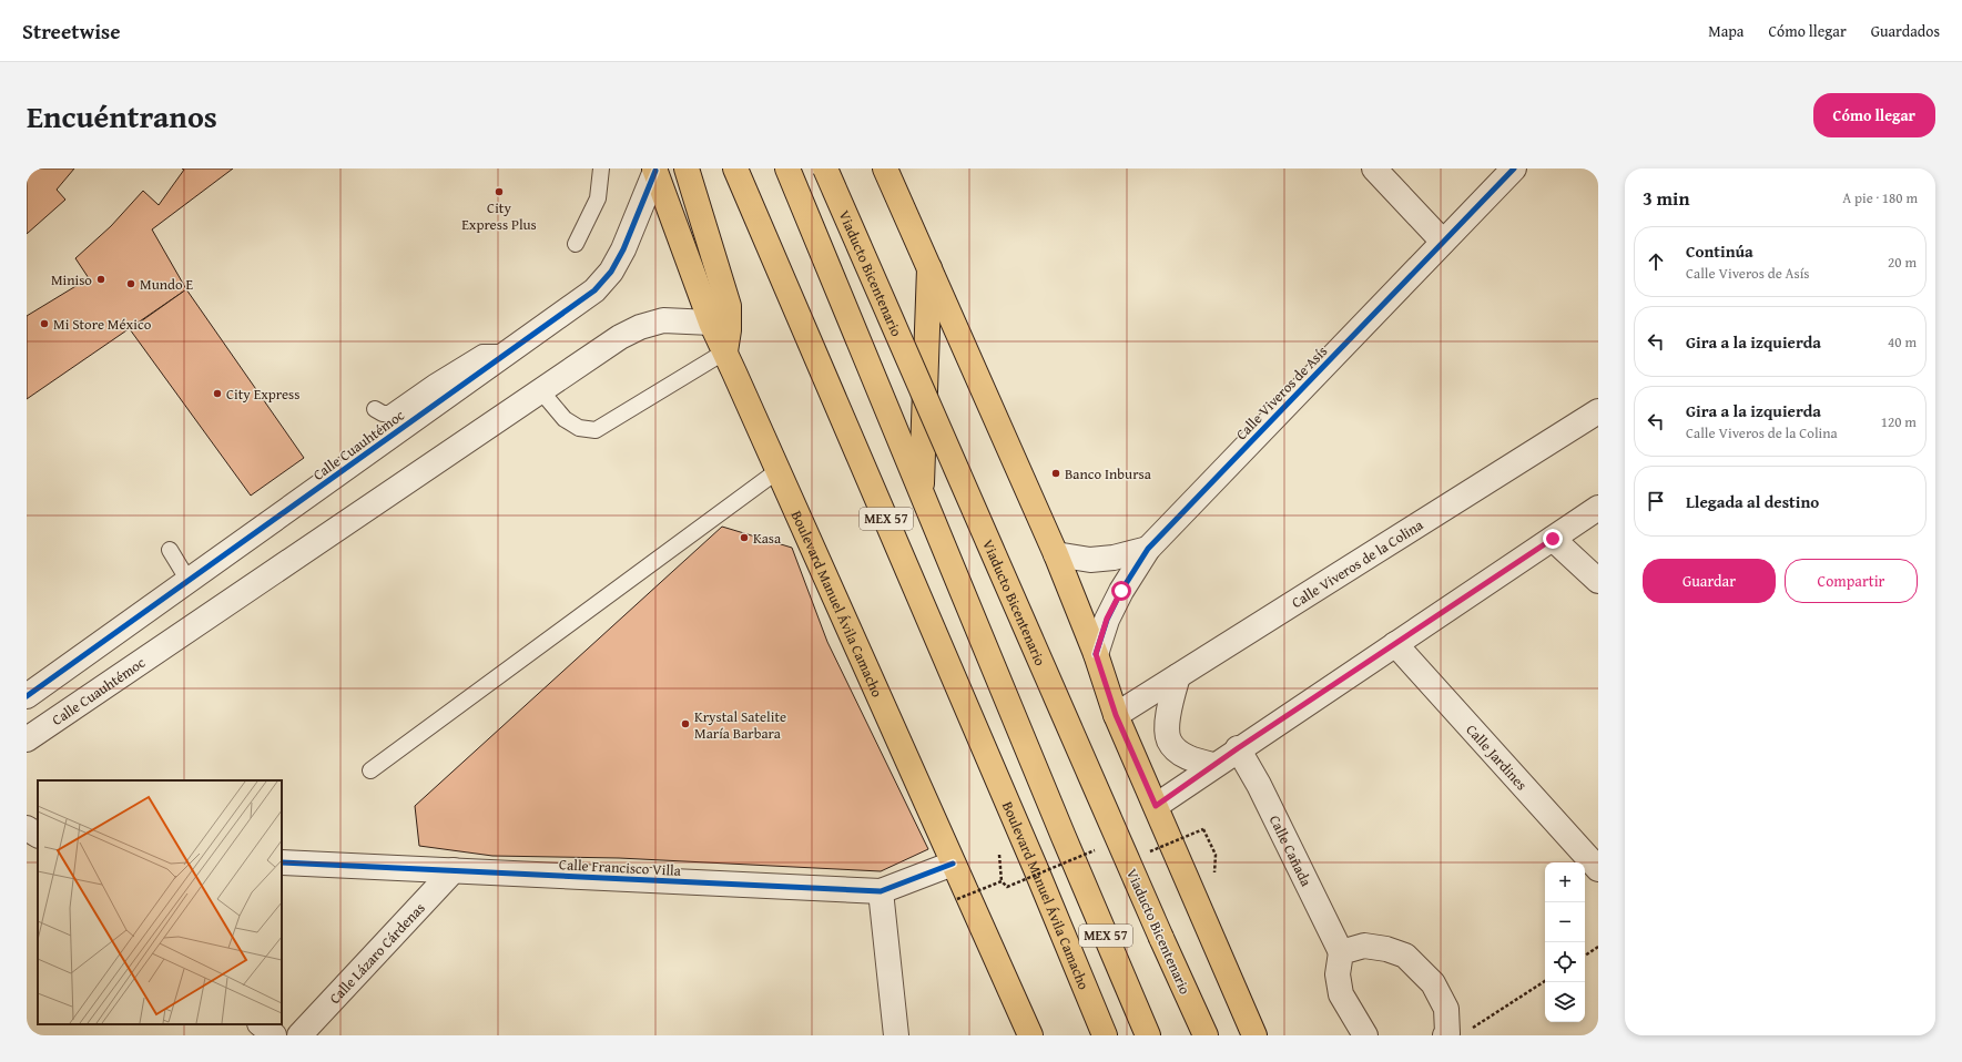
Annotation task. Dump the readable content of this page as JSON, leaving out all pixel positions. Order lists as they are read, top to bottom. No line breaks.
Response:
{"streets":{"main road":["Viaducto Bicentenario","MEX 57","Boulevard Manuel Ávila Camacho"],"street":["Calle Viveros de Asís","Calle Cuauhtémoc","Calle Viveros de la Colina","Calle Jardines","Calle Cañada","Calle Francisco Villa","Calle Lázaro Cárdenas"]},"crossings":[["Calle Cuauhtémoc","Boulevard Manuel Ávila Camacho"],["Boulevard Manuel Ávila Camacho","Calle Francisco Villa"],["Calle Francisco Villa","Calle Lázaro Cárdenas"]],"places":["City Express Plus","Miniso","Mundo E","Mi Store México","City Express","Banco Inbursa","Kasa","Krystal Satelite María Barbara"],"page":{"header":"Streetwise","nav":["Mapa","Cómo llegar","Guardados"],"title":"Encuéntranos","buttons":["Cómo llegar",["Guardar","Compartir"]],"heading":["3 min","A pie · 180 m"],"list":[["Continúa","Calle Viveros de Asís","20 m"],["Gira a la izquierda","40 m"],["Gira a la izquierda","Calle Viveros de la Colina","120 m"],"Llegada al destino"],"map_buttons":["+","−"]}}
